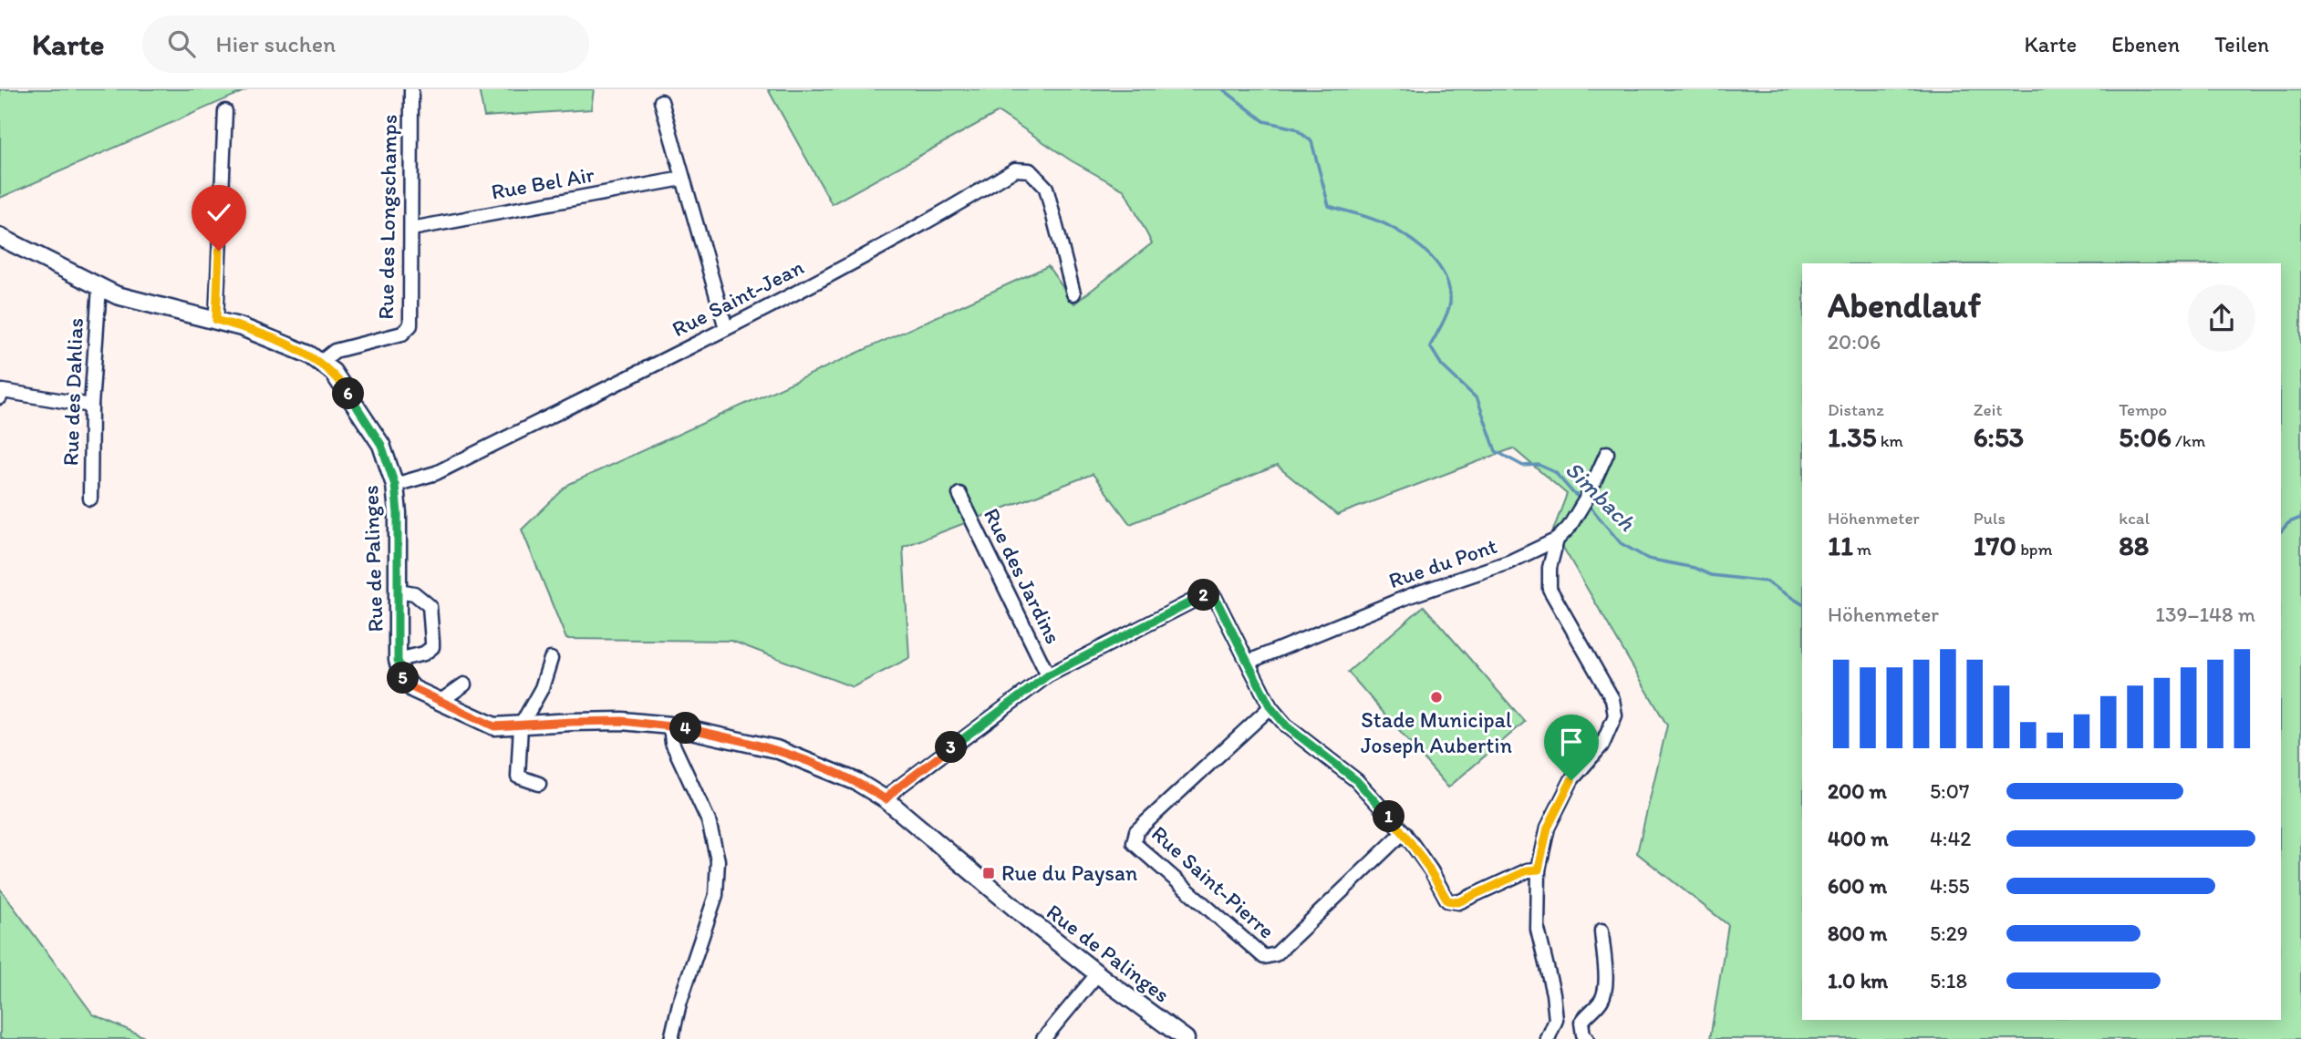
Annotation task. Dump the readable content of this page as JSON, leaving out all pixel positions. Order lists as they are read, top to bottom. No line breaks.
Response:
{"streets":{"main road":["Rue de Palinges"],"street":["Rue Bel Air","Rue des Longschamps","Rue Saint-Jean","Rue des Dahlias","Rue du Pont","Rue des Jardins","Rue Saint-Pierre"]},"crossings":[["Rue Bel Air","Rue des Longschamps"],["Rue des Longschamps","Rue de Palinges"],["Rue Saint-Jean","Rue de Palinges"],["Rue des Dahlias","Rue de Palinges"]],"water":["Simbach"],"places":{"other":["Stade Municipal Joseph Aubertin"],"transit":["Rue du Paysan"]},"page":{"header":"Karte","search":"Hier suchen","nav":["Karte","Ebenen","Teilen"],"heading":["Abendlauf","20:06"],"stats":[["Distanz","1.35 km"],["Zeit","6:53"],["Tempo","5:06 /km"],["Höhenmeter","11 m"],["Puls","170 bpm"],["kcal","88"]],"pins":["6","2","5","4","3","1"],"chart":["Höhenmeter","139–148 m"],"list":[{"name":"200 m","note":"5:07"},{"name":"400 m","note":"4:42"},{"name":"600 m","note":"4:55"},{"name":"800 m","note":"5:29"},{"name":"1.0 km","note":"5:18"}]}}
